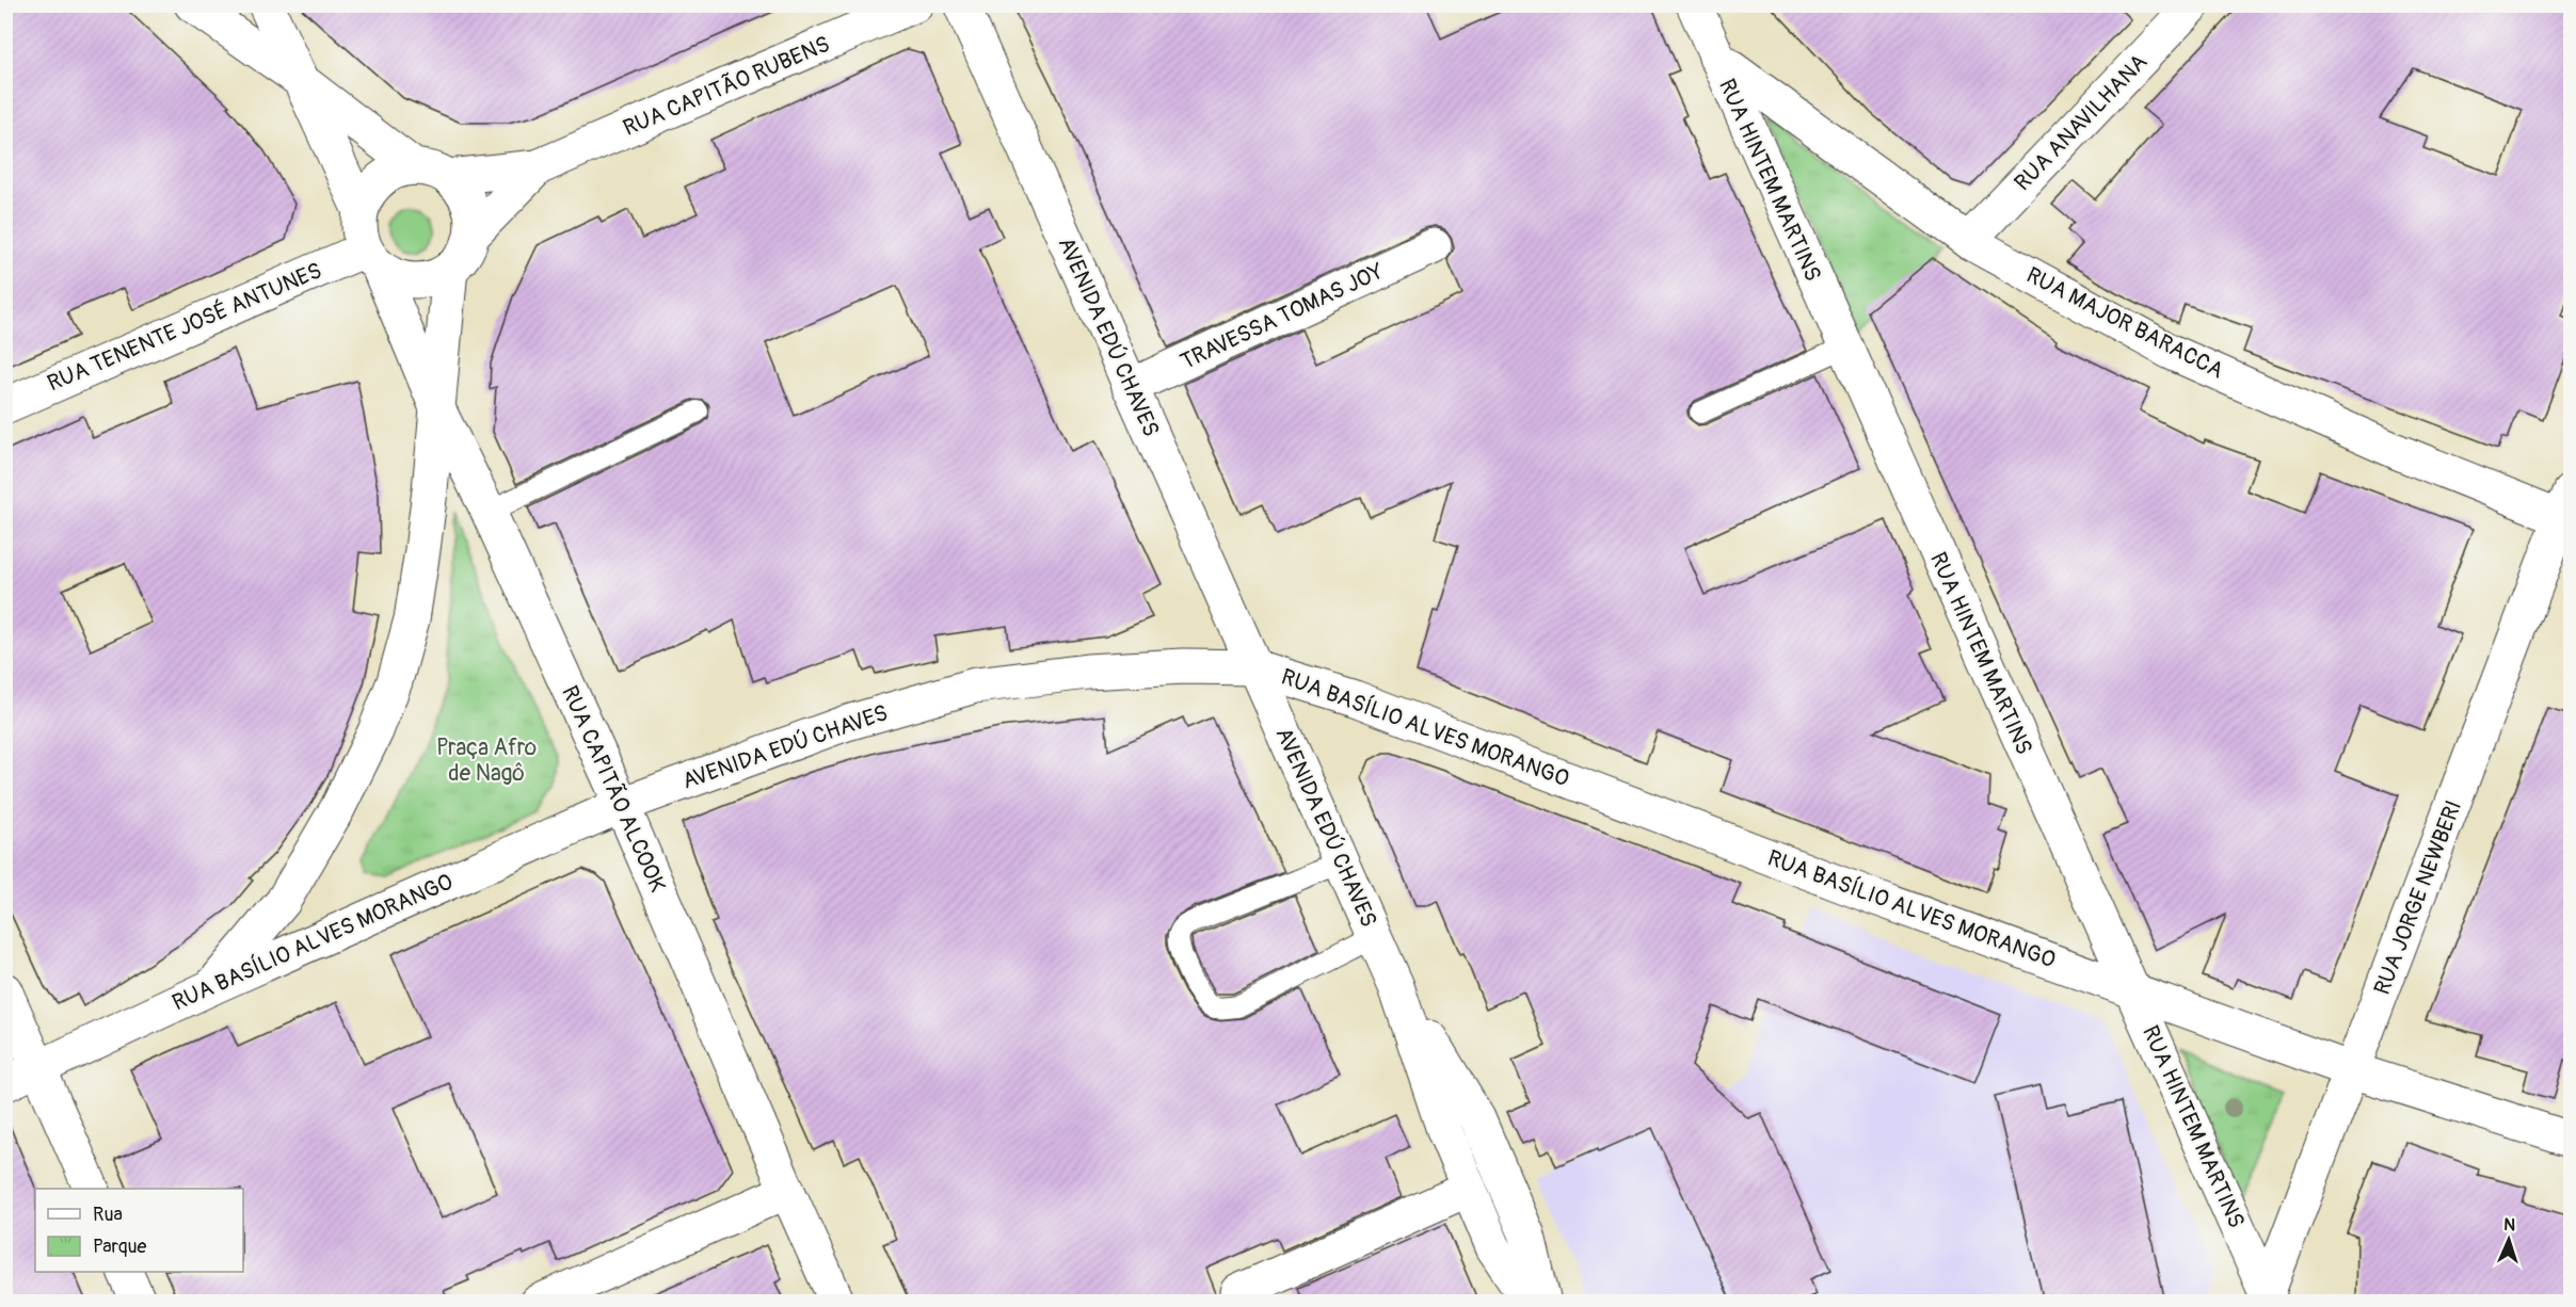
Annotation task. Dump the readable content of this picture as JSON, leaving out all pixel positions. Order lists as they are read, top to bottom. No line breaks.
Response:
{"streets":{"street":["RUA CAPITÃO RUBENS","RUA ANAVILHANA","RUA HINTEM MARTINS","TRAVESSA TOMAS JOY","RUA MAJOR BARACCA","RUA TENENTE JOSÉ ANTUNES","AVENIDA EDÚ CHAVES","RUA BASÍLIO ALVES MORANGO","RUA CAPITÃO ALCOOK","RUA JORGE NEWBERI"]},"crossings":[["RUA CAPITÃO RUBENS","RUA TENENTE JOSÉ ANTUNES"],["RUA CAPITÃO RUBENS","RUA CAPITÃO ALCOOK"],["RUA ANAVILHANA","RUA MAJOR BARACCA"],["RUA HINTEM MARTINS","RUA MAJOR BARACCA"],["RUA HINTEM MARTINS","RUA BASÍLIO ALVES MORANGO"],["RUA HINTEM MARTINS","RUA JORGE NEWBERI"],["TRAVESSA TOMAS JOY","AVENIDA EDÚ CHAVES"],["RUA MAJOR BARACCA","RUA JORGE NEWBERI"],["RUA TENENTE JOSÉ ANTUNES","RUA CAPITÃO ALCOOK"],["AVENIDA EDÚ CHAVES","RUA BASÍLIO ALVES MORANGO"],["AVENIDA EDÚ CHAVES","RUA CAPITÃO ALCOOK"],["RUA BASÍLIO ALVES MORANGO","RUA CAPITÃO ALCOOK"],["RUA BASÍLIO ALVES MORANGO","RUA JORGE NEWBERI"]],"parks":["Praça Afro de Nagô"],"legend":["Rua","Parque"],"north":"top"}
